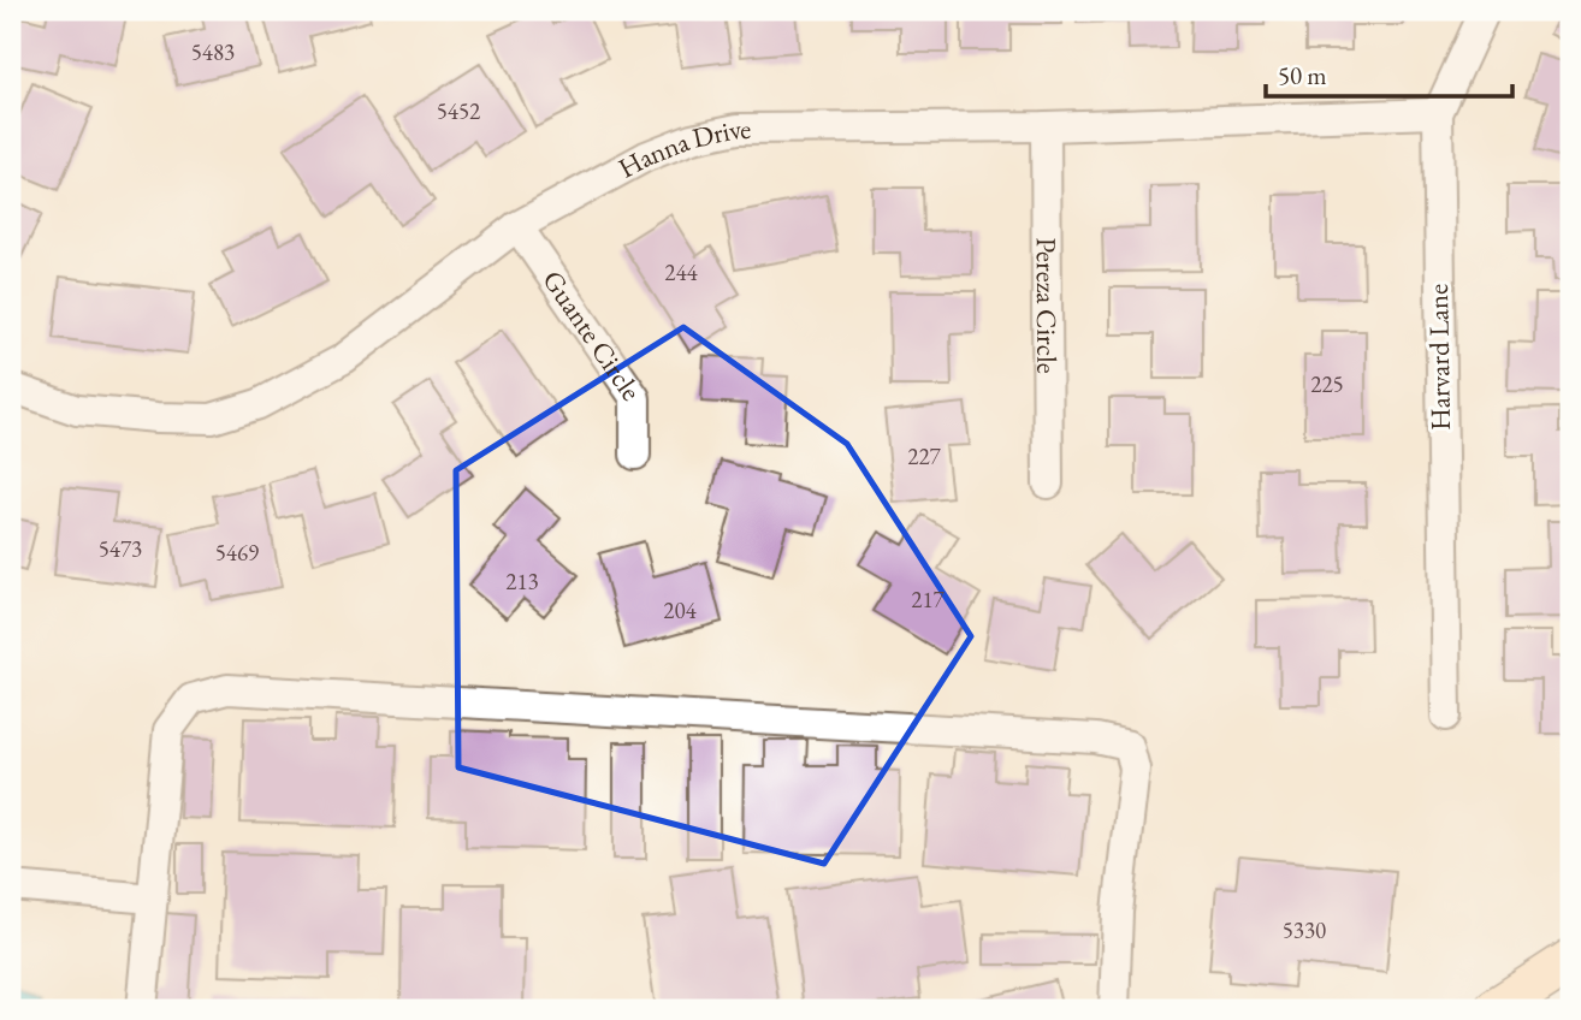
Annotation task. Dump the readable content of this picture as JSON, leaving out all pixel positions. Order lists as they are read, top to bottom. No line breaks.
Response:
{"streets":{"street":["Hanna Drive","Pereza Circle","Guante Circle","Harvard Lane"]},"crossings":[["Hanna Drive","Pereza Circle"],["Hanna Drive","Guante Circle"],["Hanna Drive","Harvard Lane"]],"house_numbers":["5483","5452","244","225","227","5473","5469","213","217","204","5330"],"scale_bar":"50 m"}
